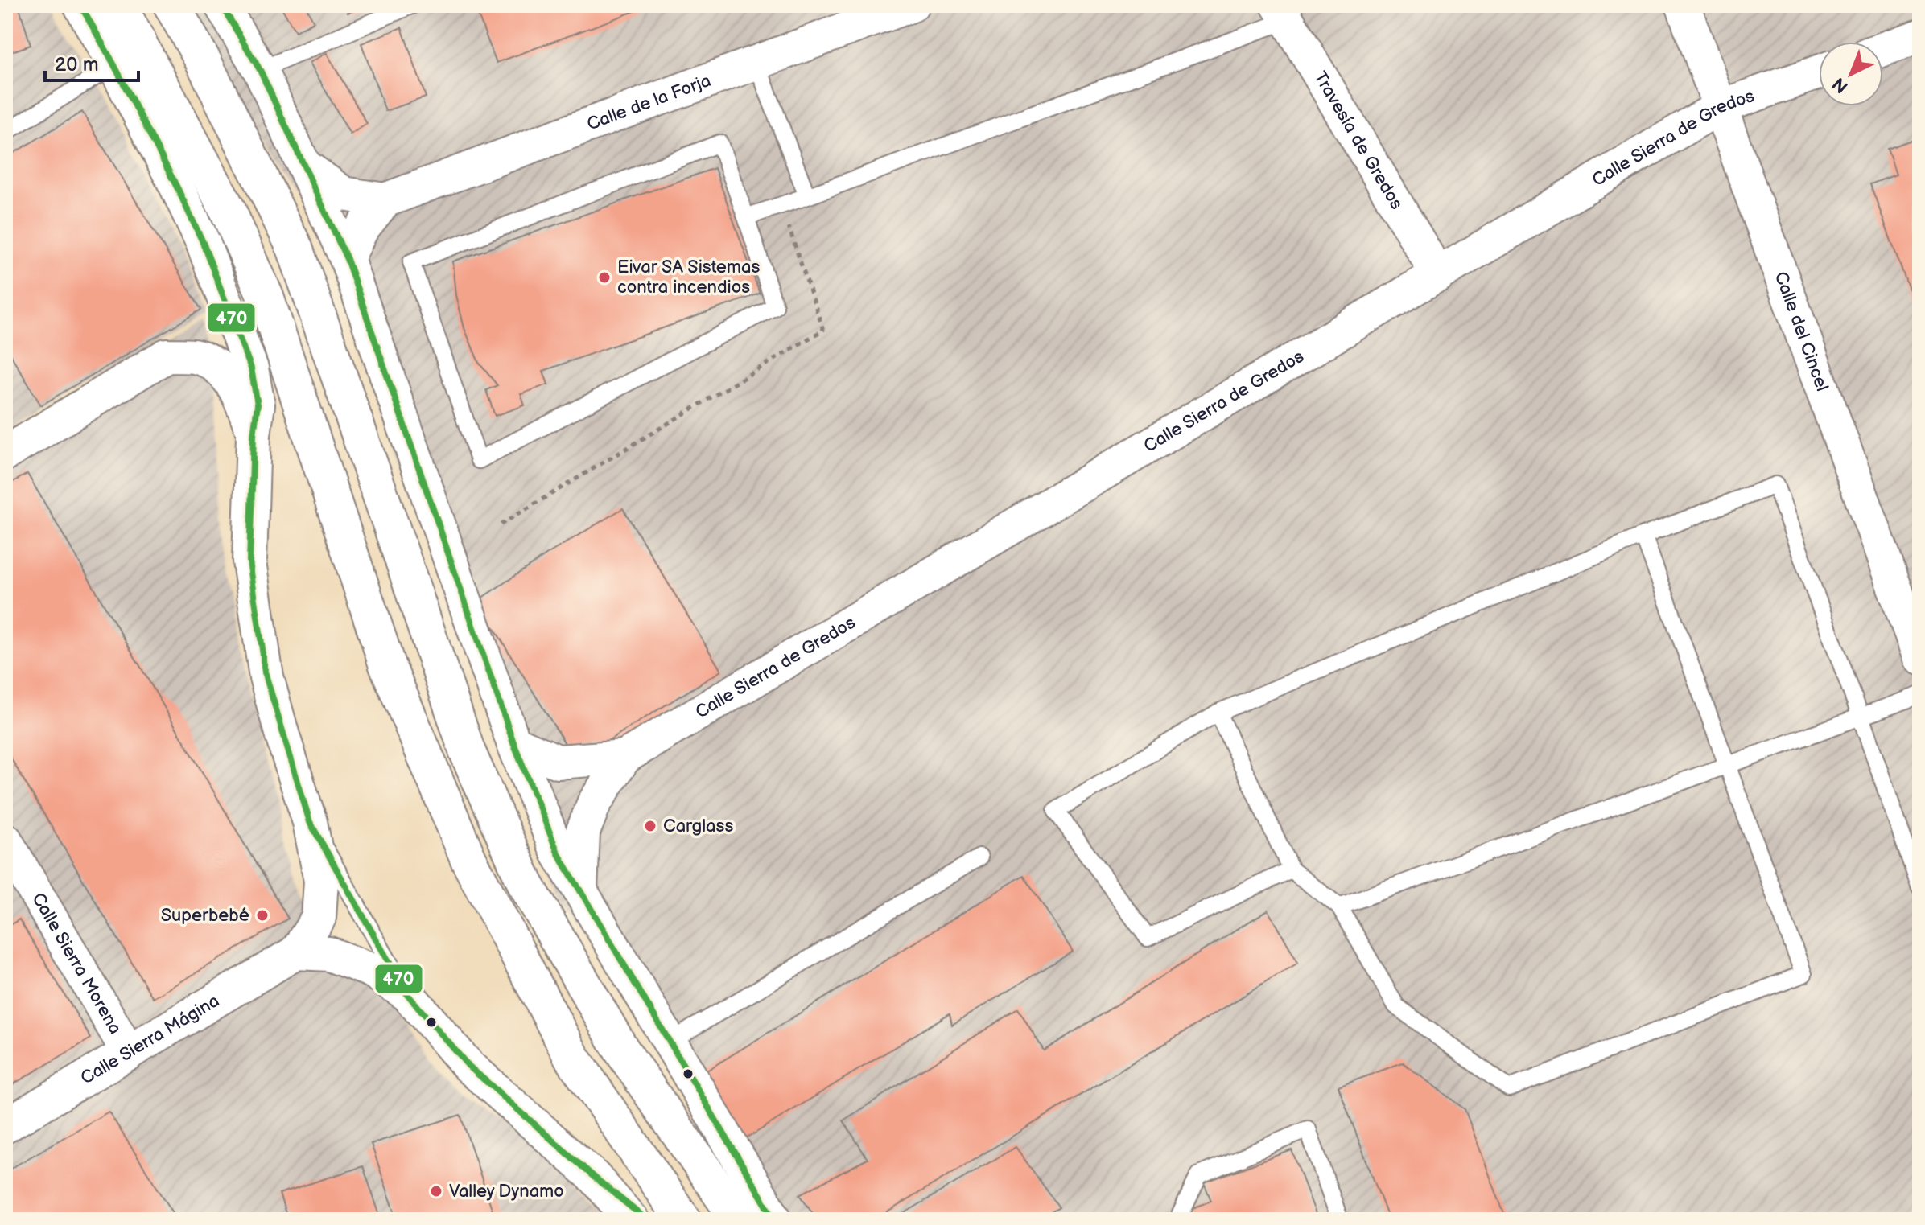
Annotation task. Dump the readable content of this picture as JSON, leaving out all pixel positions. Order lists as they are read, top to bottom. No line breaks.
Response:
{"streets":{"street":["Calle de la Forja","Calle Sierra de Gredos","Travesía de Gredos","Calle del Cincel","Calle Sierra Morena","Calle Sierra Mágina"]},"crossings":[["Calle Sierra de Gredos","Travesía de Gredos"],["Calle Sierra de Gredos","Calle del Cincel"],["Calle Sierra Morena","Calle Sierra Mágina"]],"places":["Eivar SA Sistemas contra incendios","Carglass","Superbebé","Valley Dynamo"],"lines":["transit line 470"],"scale_bar":"20 m","north":"bottom left"}
